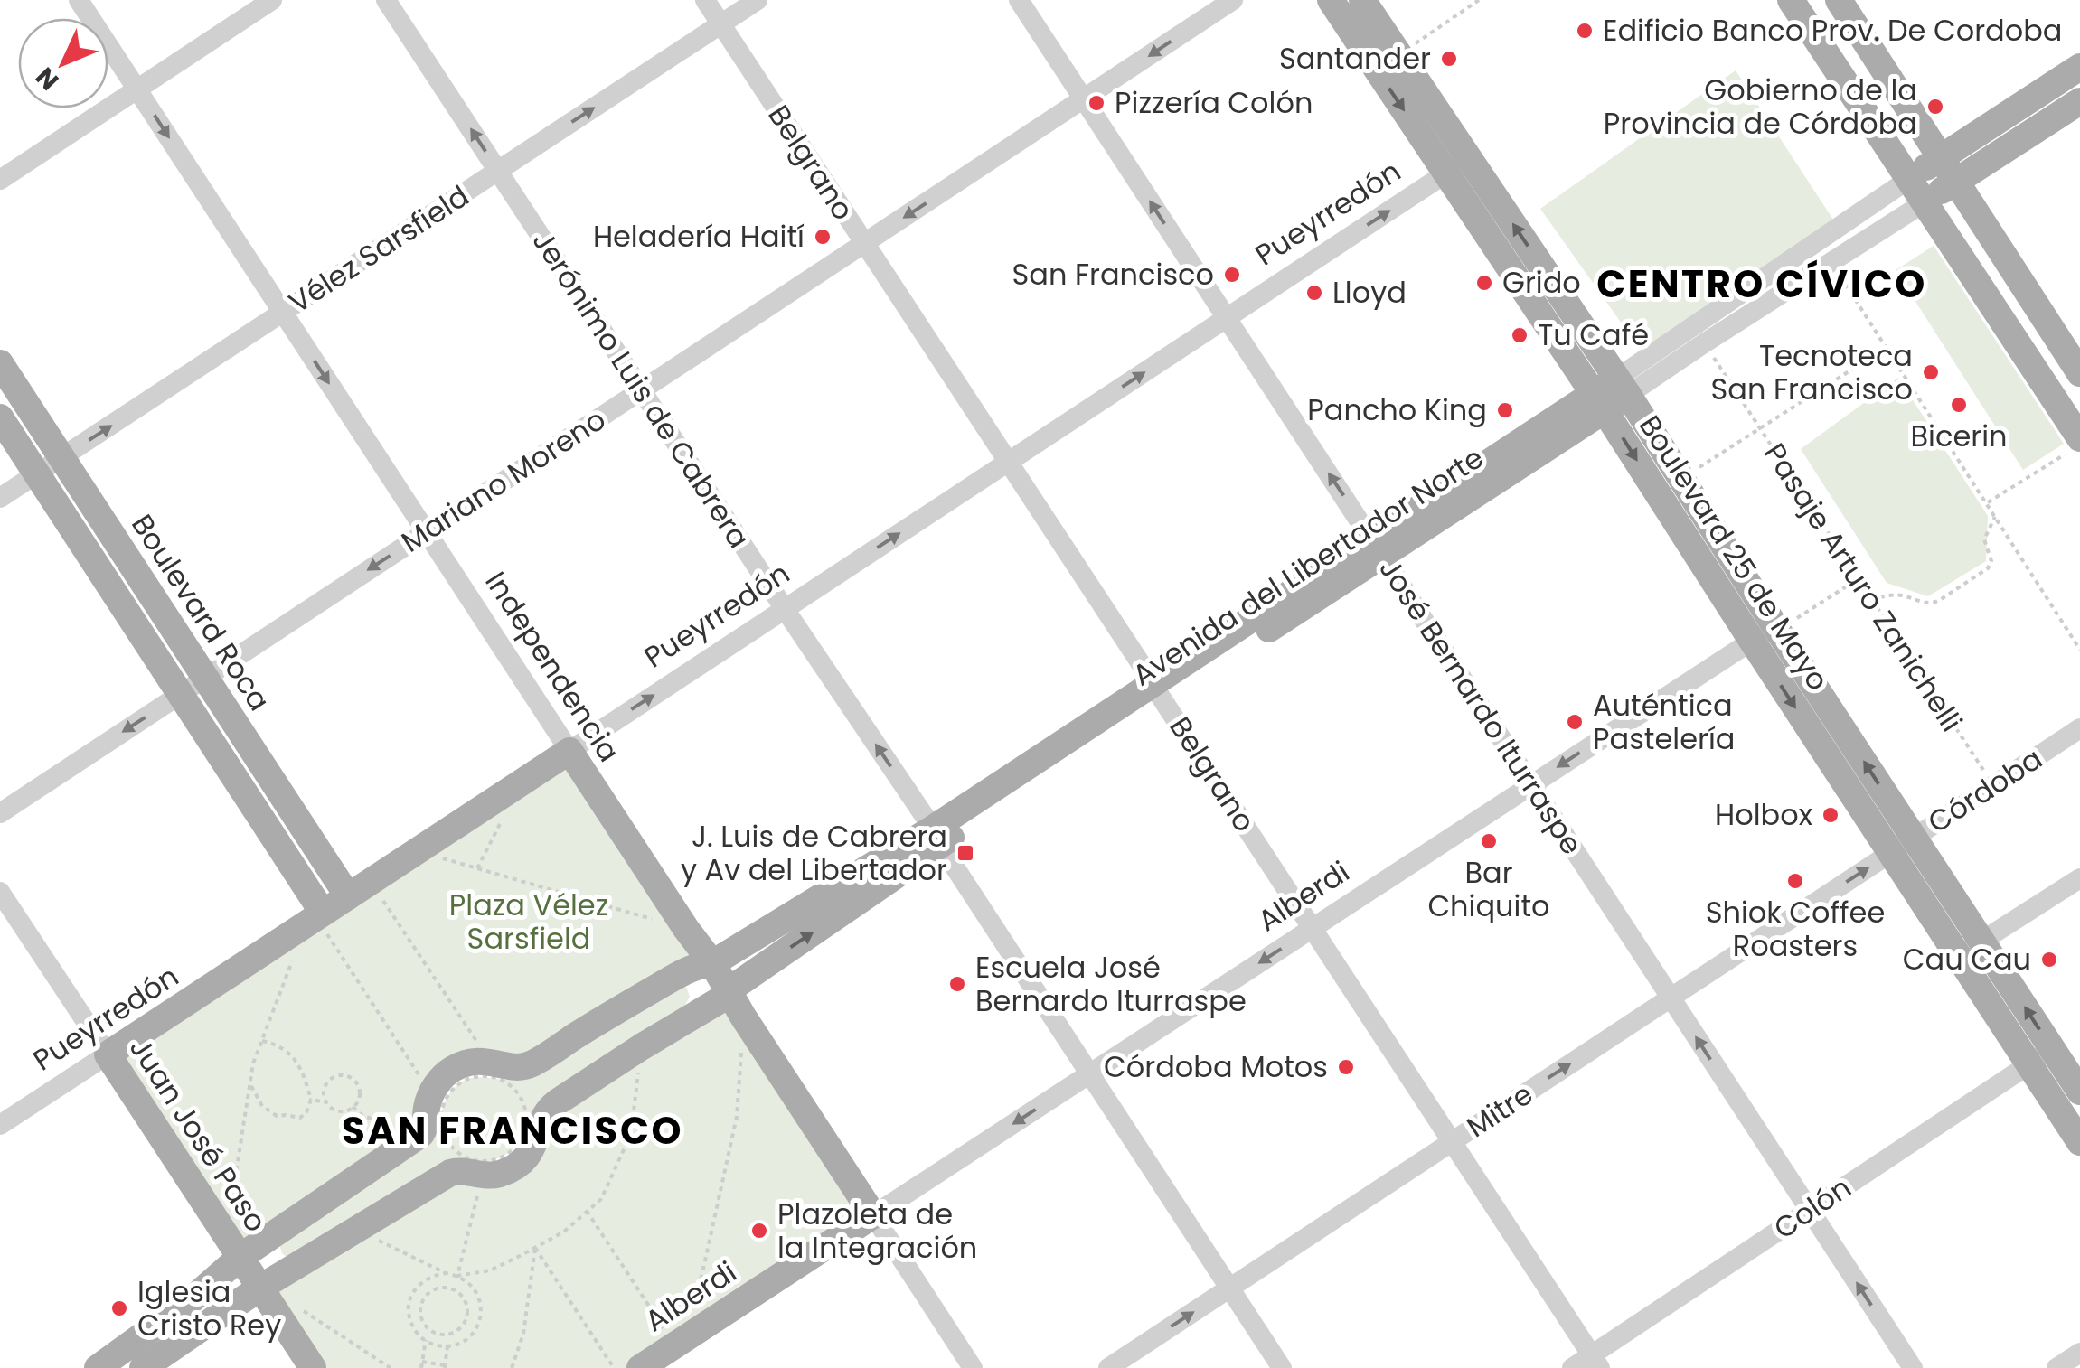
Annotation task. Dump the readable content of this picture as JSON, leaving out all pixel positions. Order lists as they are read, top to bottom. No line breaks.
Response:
{"streets":{"main road":["Pueyrredón","Boulevard 25 de Mayo","Avenida del Libertador Norte","Boulevard Roca","Independencia","Alberdi","Juan José Paso"],"street":["Belgrano","Vélez Sarsfield","Jerónimo Luis de Cabrera","Mariano Moreno","José Bernardo Iturraspe","Córdoba","Mitre","Colón"],"path":["Pasaje Arturo Zanichelli"]},"crossings":[["Belgrano","Pueyrredón"],["Belgrano","Vélez Sarsfield"],["Belgrano","Mariano Moreno"],["Belgrano","Avenida del Libertador Norte"],["Belgrano","Alberdi"],["Belgrano","Mitre"],["Belgrano","Colón"],["Pueyrredón","Jerónimo Luis de Cabrera"],["Pueyrredón","Boulevard 25 de Mayo"],["Pueyrredón","Boulevard Roca"],["Pueyrredón","Independencia"],["Pueyrredón","José Bernardo Iturraspe"],["Pueyrredón","Juan José Paso"],["Vélez Sarsfield","Jerónimo Luis de Cabrera"],["Vélez Sarsfield","Boulevard Roca"],["Vélez Sarsfield","Independencia"],["Jerónimo Luis de Cabrera","Mariano Moreno"],["Jerónimo Luis de Cabrera","Avenida del Libertador Norte"],["Jerónimo Luis de Cabrera","Alberdi"],["Jerónimo Luis de Cabrera","Mitre"],["Mariano Moreno","Boulevard Roca"],["Mariano Moreno","Independencia"],["Mariano Moreno","José Bernardo Iturraspe"],["Boulevard 25 de Mayo","Avenida del Libertador Norte"],["Boulevard 25 de Mayo","Córdoba"],["Boulevard 25 de Mayo","Alberdi"],["Boulevard 25 de Mayo","Mitre"],["Boulevard 25 de Mayo","Colón"],["Avenida del Libertador Norte","Pasaje Arturo Zanichelli"],["Avenida del Libertador Norte","Independencia"],["Avenida del Libertador Norte","José Bernardo Iturraspe"],["Pasaje Arturo Zanichelli","Córdoba"],["Independencia","Alberdi"],["José Bernardo Iturraspe","Alberdi"],["José Bernardo Iturraspe","Mitre"],["José Bernardo Iturraspe","Colón"],["Córdoba","Mitre"]],"one_way":["Pueyrredón","Vélez Sarsfield","Mariano Moreno","José Bernardo Iturraspe","Alberdi","Mitre"],"districts":["CENTRO CÍVICO","SAN FRANCISCO"],"parks":["Plaza Vélez Sarsfield"],"places":{"other":["Edificio Banco Prov. De Cordoba","Santander","Pizzería Colón","Gobierno de la Provincia de Córdoba","Heladería Haití","San Francisco","Grido","Lloyd","Tu Café","Tecnoteca San Francisco","Bicerin","Pancho King","Auténtica Pastelería","Holbox","Bar Chiquito","Shiok Coffee Roasters","Cau Cau","Escuela José Bernardo Iturraspe","Córdoba Motos","Plazoleta de la Integración","Iglesia Cristo Rey"],"transit":["J. Luis de Cabrera y Av del Libertador"]},"north":"bottom left"}
